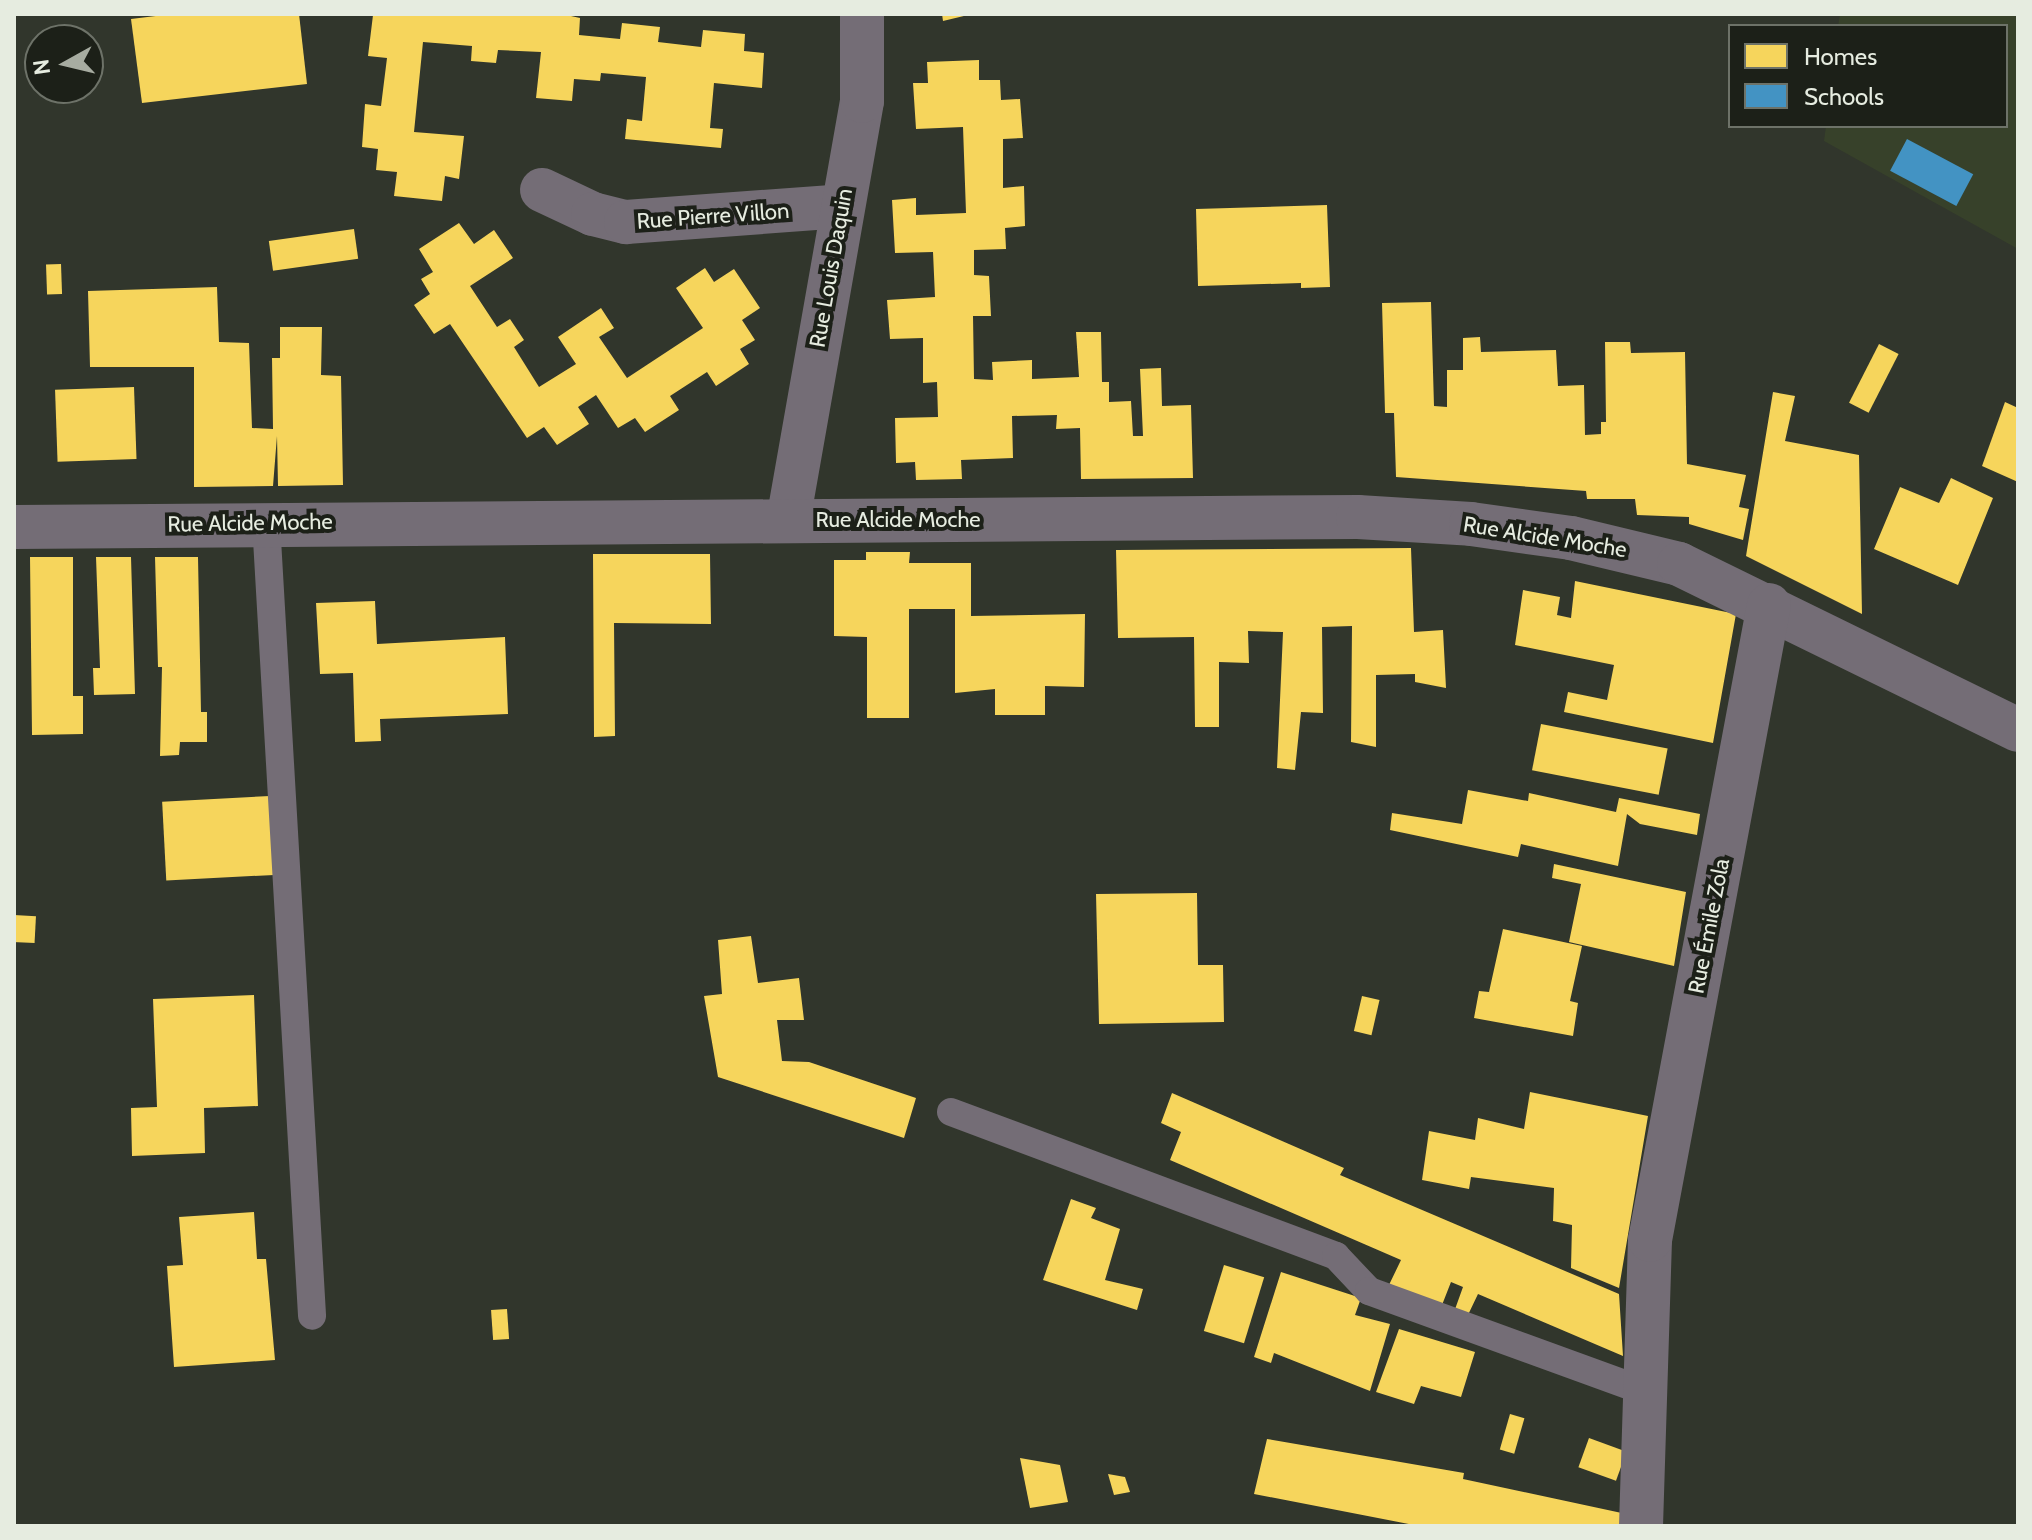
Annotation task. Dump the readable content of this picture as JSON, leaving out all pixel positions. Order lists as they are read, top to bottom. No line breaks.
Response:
{"streets":{"street":["Rue Pierre Villon","Rue Louis Daquin","Rue Alcide Moche","Rue Émile Zola"]},"crossings":[["Rue Pierre Villon","Rue Louis Daquin"],["Rue Louis Daquin","Rue Alcide Moche"],["Rue Alcide Moche","Rue Émile Zola"]],"legend":["Homes","Schools"],"north":"left"}
